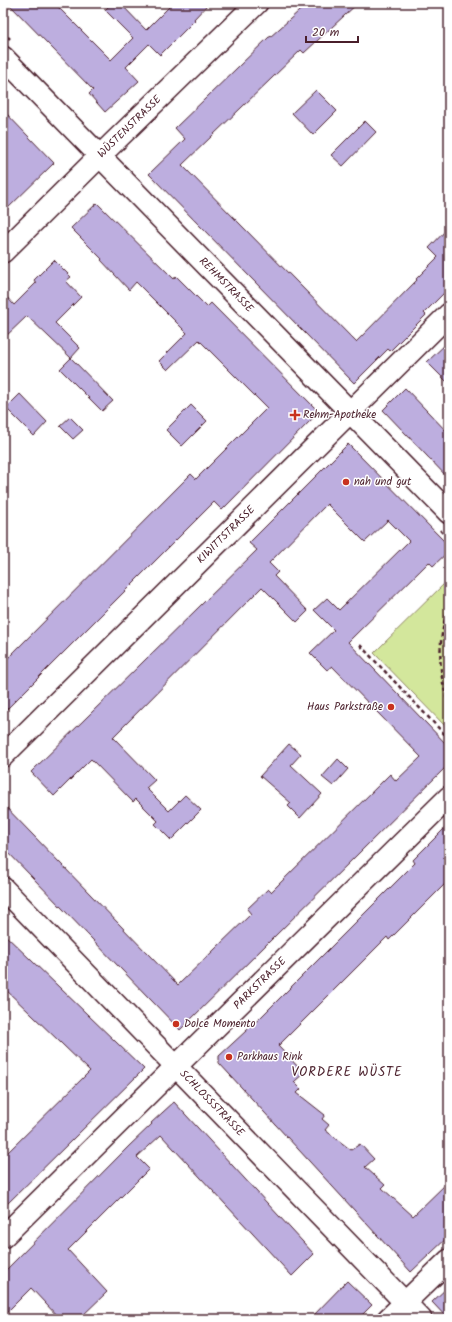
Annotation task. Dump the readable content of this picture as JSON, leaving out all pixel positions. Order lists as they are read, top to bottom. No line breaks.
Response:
{"streets":{"street":["WÜSTENSTRASSE","REHMSTRASSE","KIWITTSTRASSE","PARKSTRASSE","SCHLOSSSTRASSE"]},"crossings":[["WÜSTENSTRASSE","REHMSTRASSE"],["REHMSTRASSE","KIWITTSTRASSE"],["PARKSTRASSE","SCHLOSSSTRASSE"]],"districts":["VORDERE WÜSTE"],"places":{"health":["Rehm-Apotheke"],"other":["nah und gut","Haus Parkstraße","Dolce Momento","Parkhaus Rink"]},"scale_bar":"20 m"}
